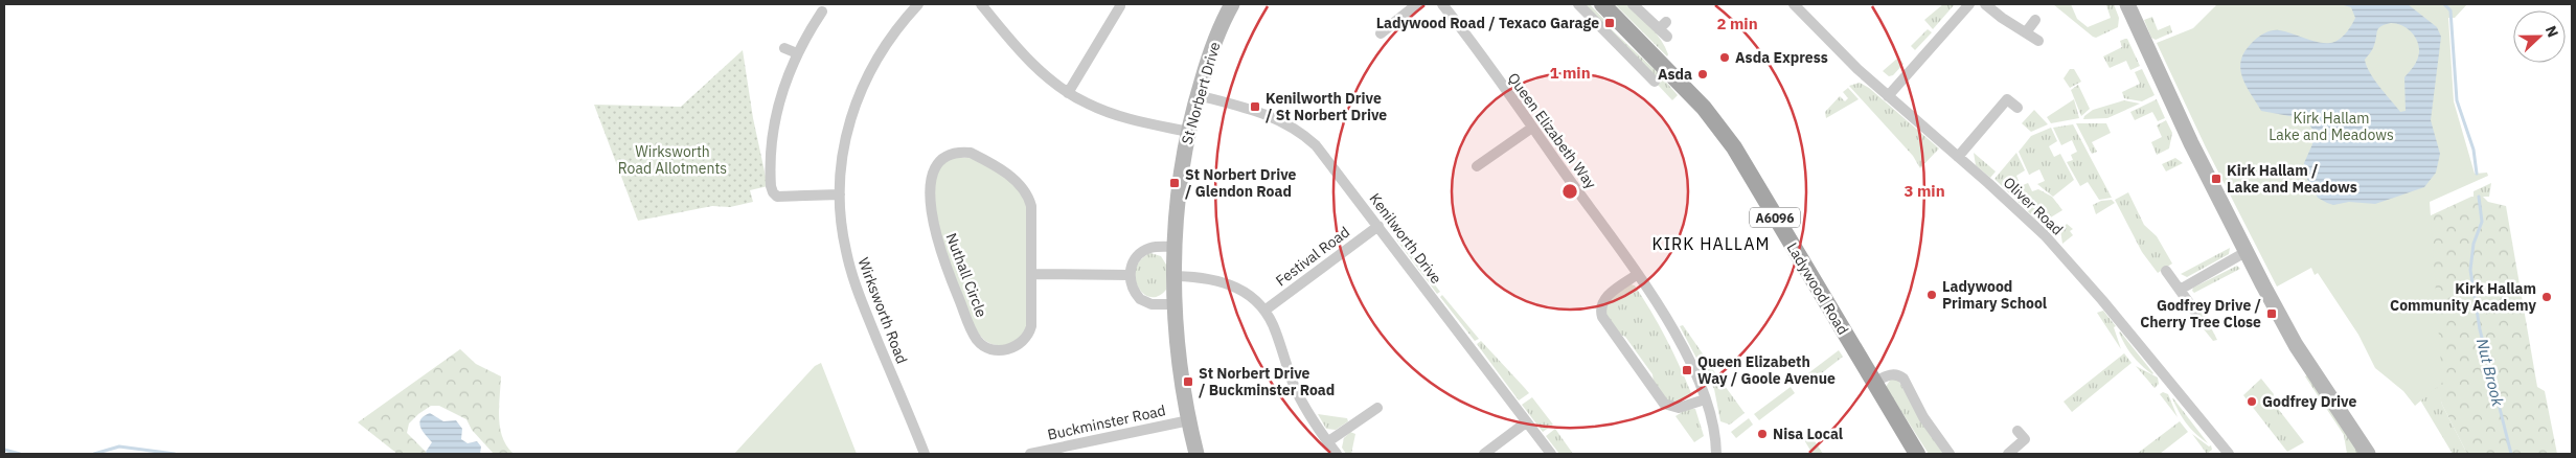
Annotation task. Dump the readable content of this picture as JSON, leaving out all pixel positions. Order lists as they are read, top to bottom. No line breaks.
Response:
{"streets":{"main road":["A6096","Ladywood Road"],"street":["St Norbert Drive","Queen Elizabeth Way","Oliver Road","Kenilworth Drive","Festival Road","Nuthall Circle","Wirksworth Road","Buckminster Road"]},"crossings":[["St Norbert Drive","Kenilworth Drive"],["St Norbert Drive","Buckminster Road"],["Kenilworth Drive","Festival Road"]],"districts":["KIRK HALLAM"],"water":["Nut Brook"],"parks":["Kirk Hallam Lake and Meadows","Wirksworth Road Allotments"],"places":{"transit":["Ladywood Road / Texaco Garage","Kenilworth Drive / St Norbert Drive","Kirk Hallam / Lake and Meadows","St Norbert Drive / Glendon Road","Godfrey Drive / Cherry Tree Close","Queen Elizabeth Way / Goole Avenue","St Norbert Drive / Buckminster Road"],"other":["Asda Express","Asda","Ladywood Primary School","Kirk Hallam Community Academy","Godfrey Drive","Nisa Local"]},"north":"right","rings":["2 min","1 min","3 min"]}
